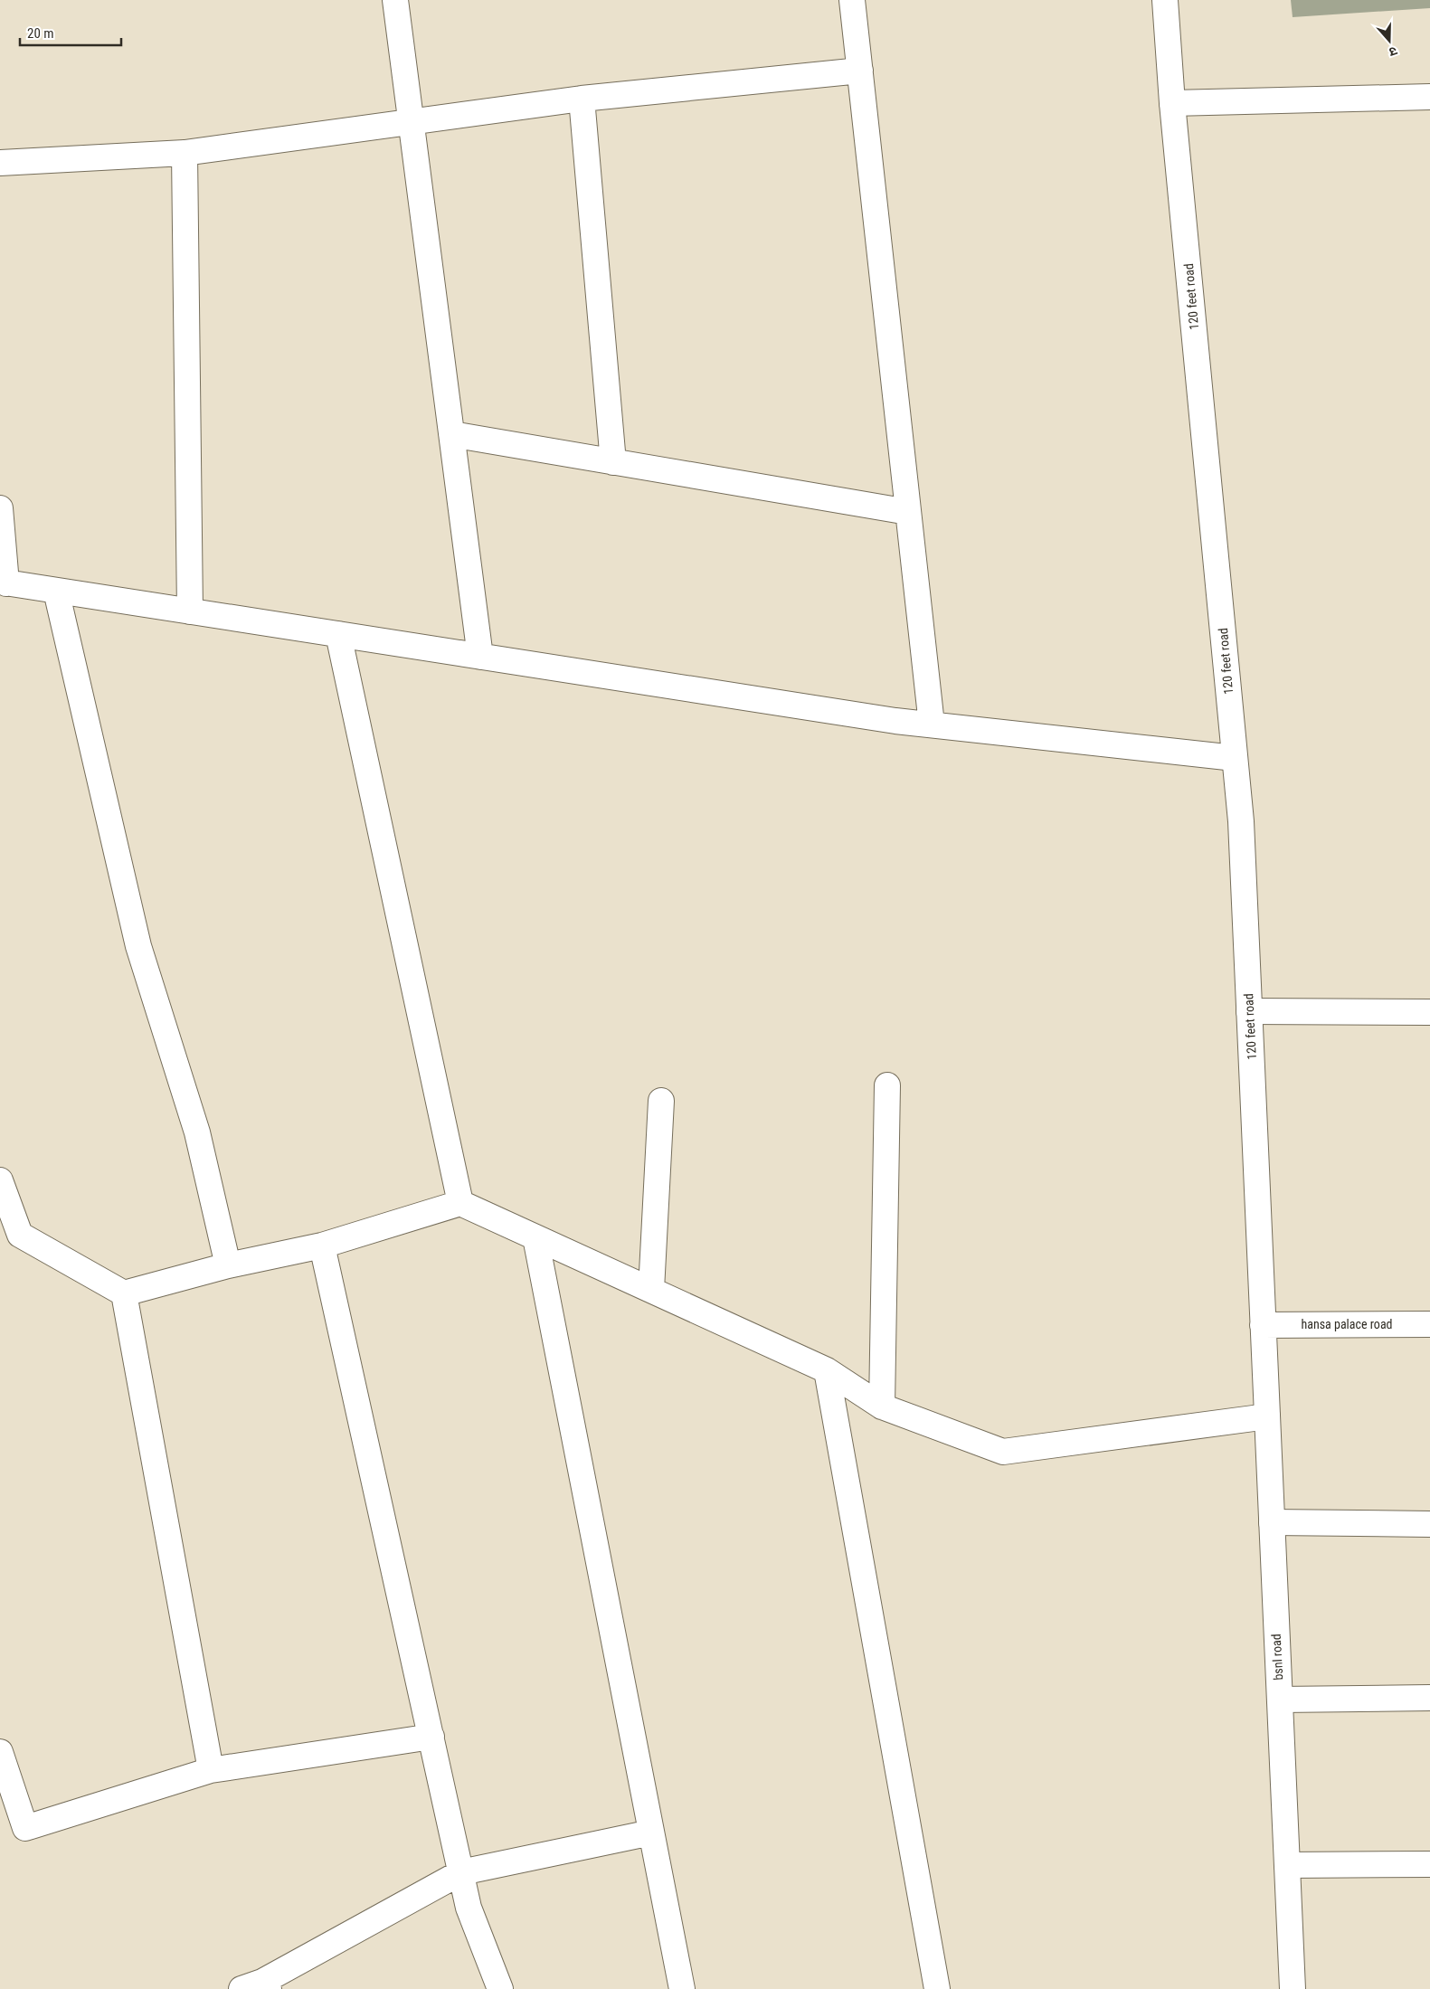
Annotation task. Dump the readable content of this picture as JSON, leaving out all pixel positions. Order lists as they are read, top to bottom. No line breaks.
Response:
{"streets":{"street":["120 feet road","hansa palace road","bsnl road"]},"crossings":[["120 feet road","hansa palace road"],["120 feet road","bsnl road"],["hansa palace road","bsnl road"]],"scale_bar":"20 m","north":"bottom"}
